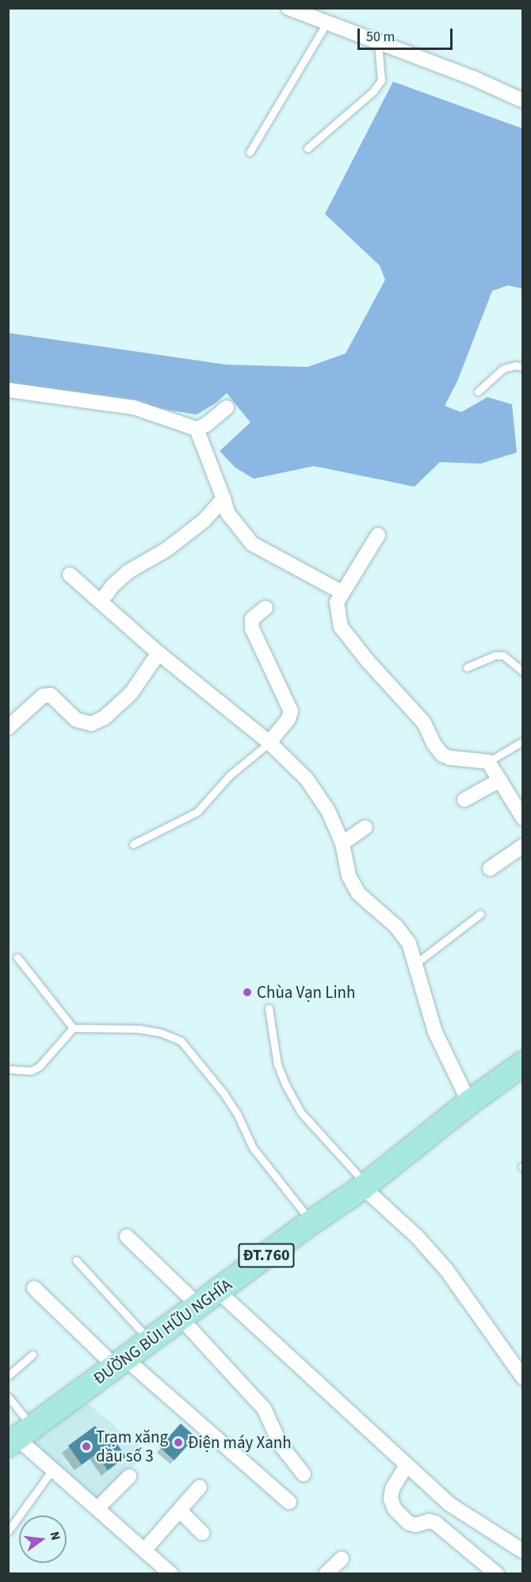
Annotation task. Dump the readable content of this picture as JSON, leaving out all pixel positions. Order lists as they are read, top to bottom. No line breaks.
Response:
{"streets":{"main road":["ĐT.760","ĐƯỜNG BÙI HỮU NGHĨA"]},"places":["Chùa Vạn Linh","Điện máy Xanh","Trạm xăng dầu số 3"],"scale_bar":"50 m","north":"right"}
